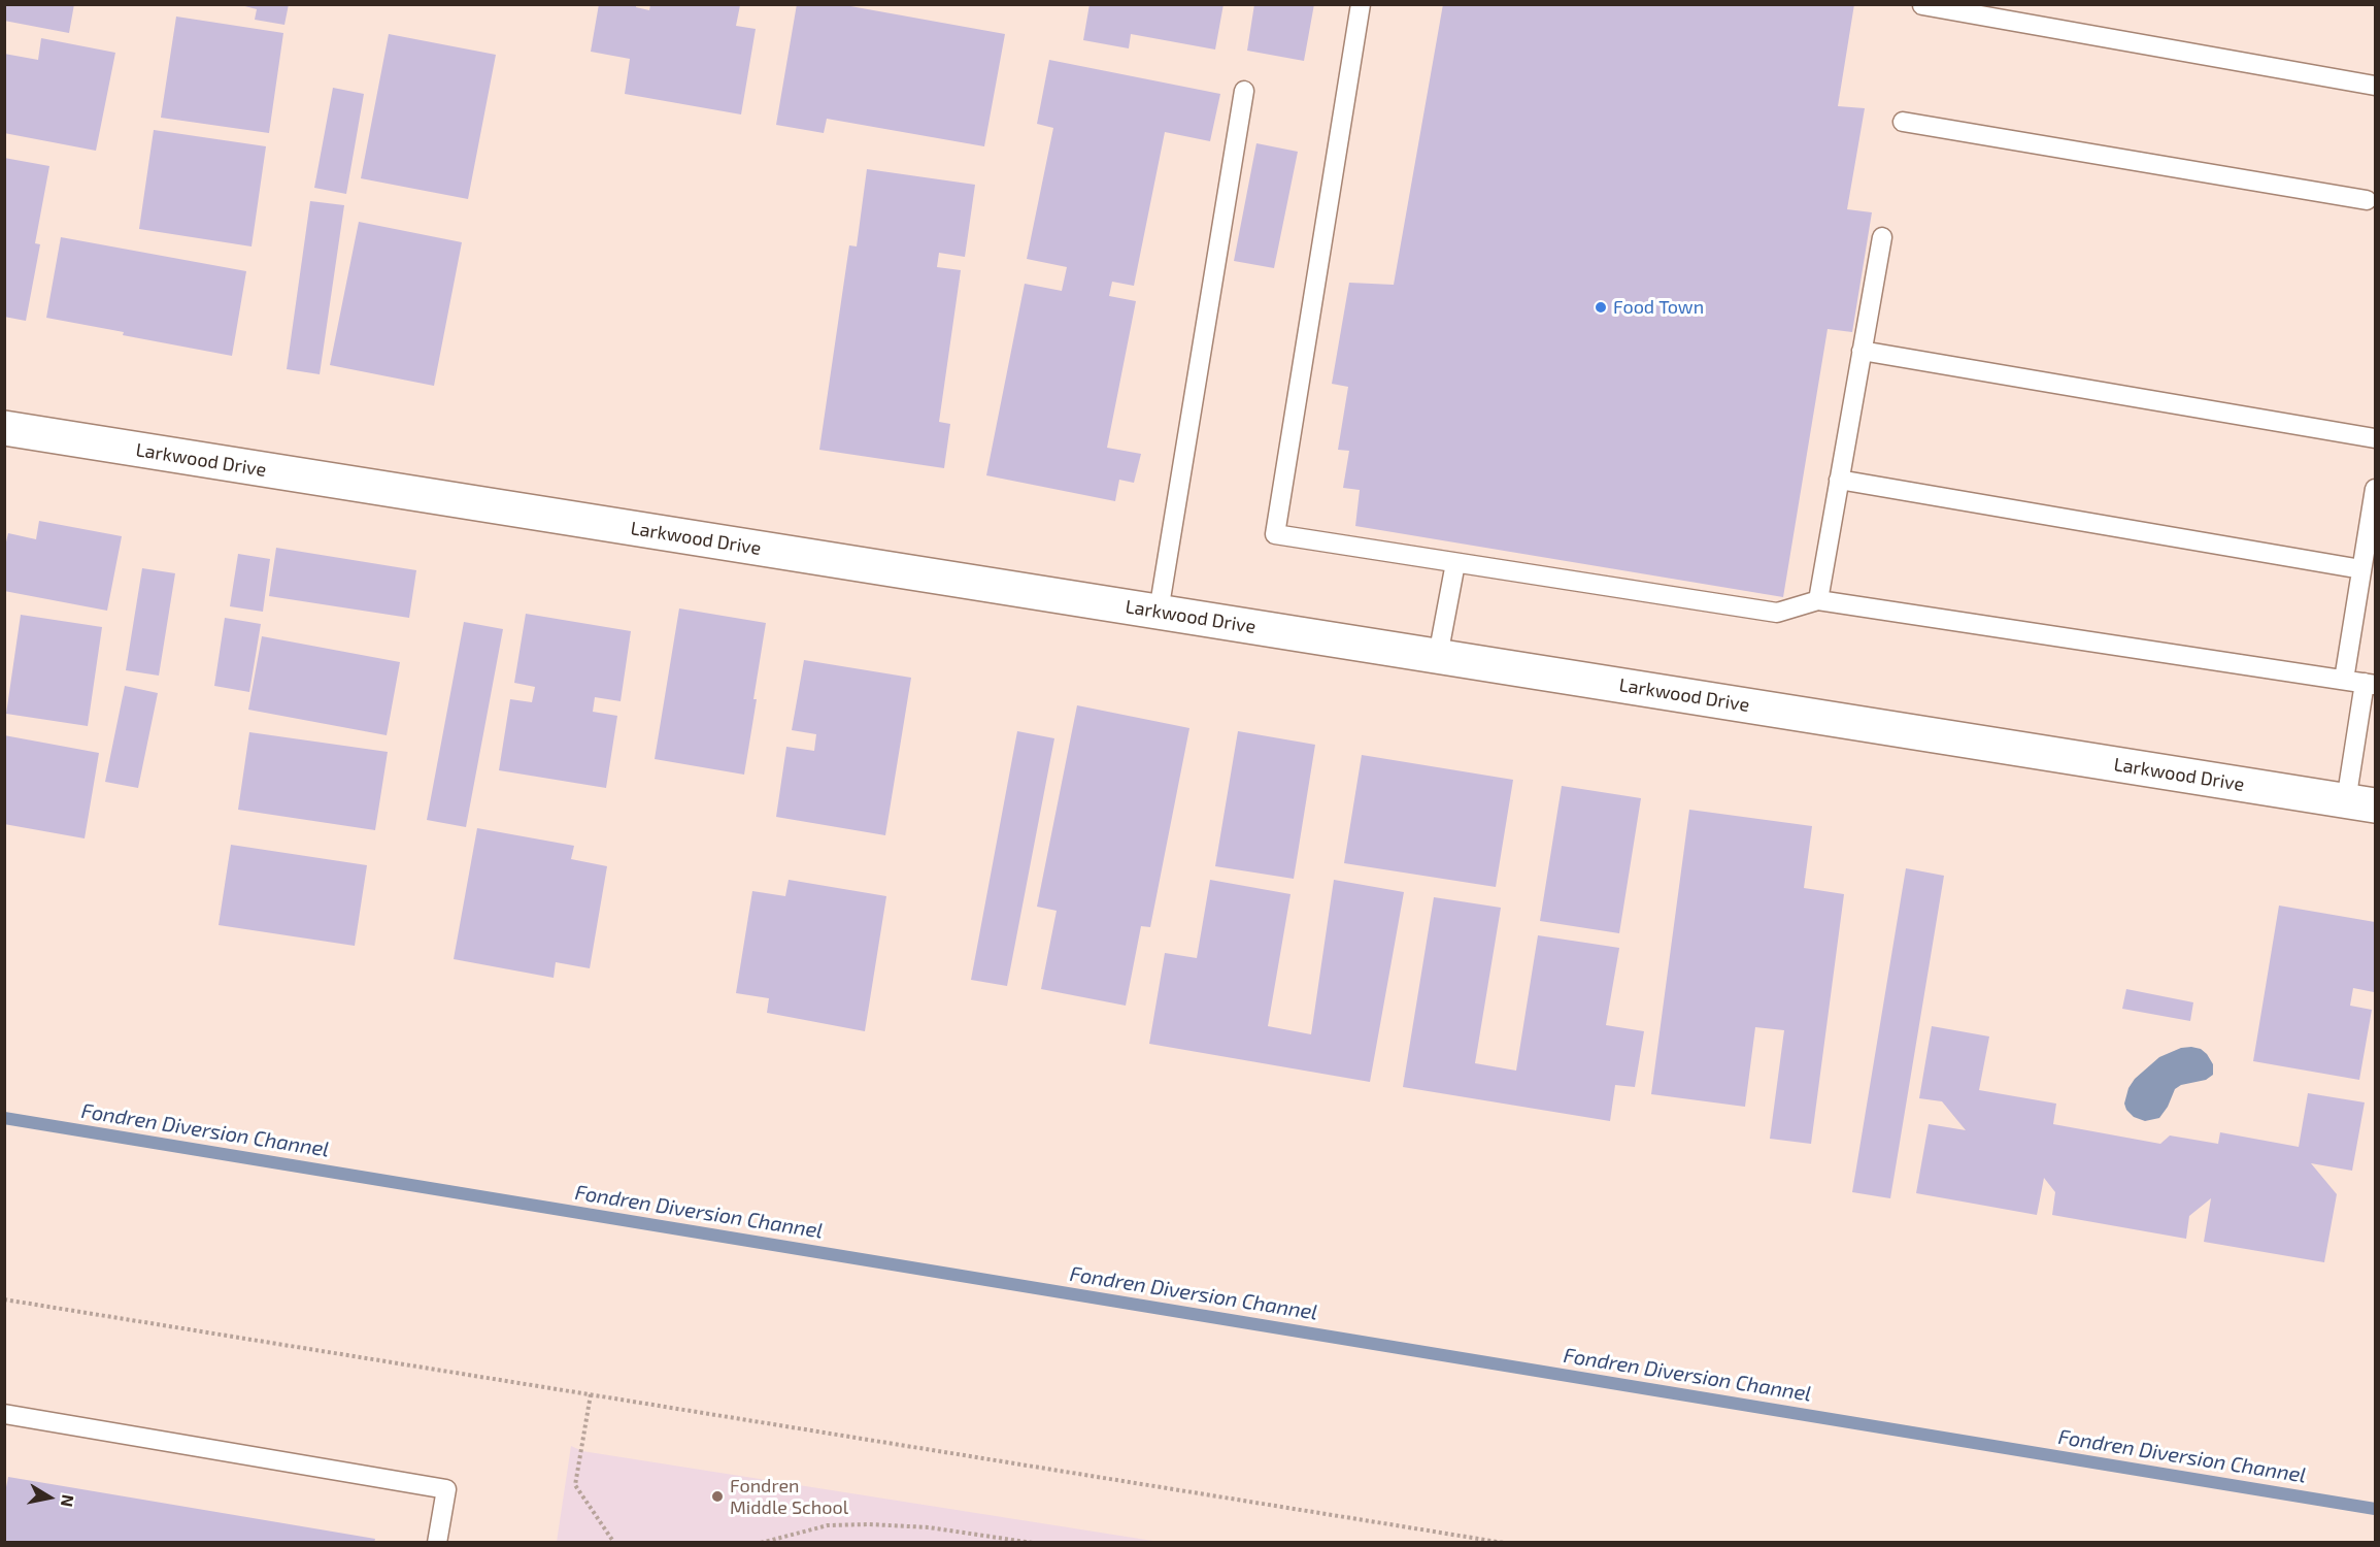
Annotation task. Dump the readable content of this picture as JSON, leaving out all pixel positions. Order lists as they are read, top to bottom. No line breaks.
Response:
{"streets":{"street":["Larkwood Drive"]},"water":["Fondren Diversion Channel"],"places":["Food Town","Fondren Middle School"],"north":"right"}
